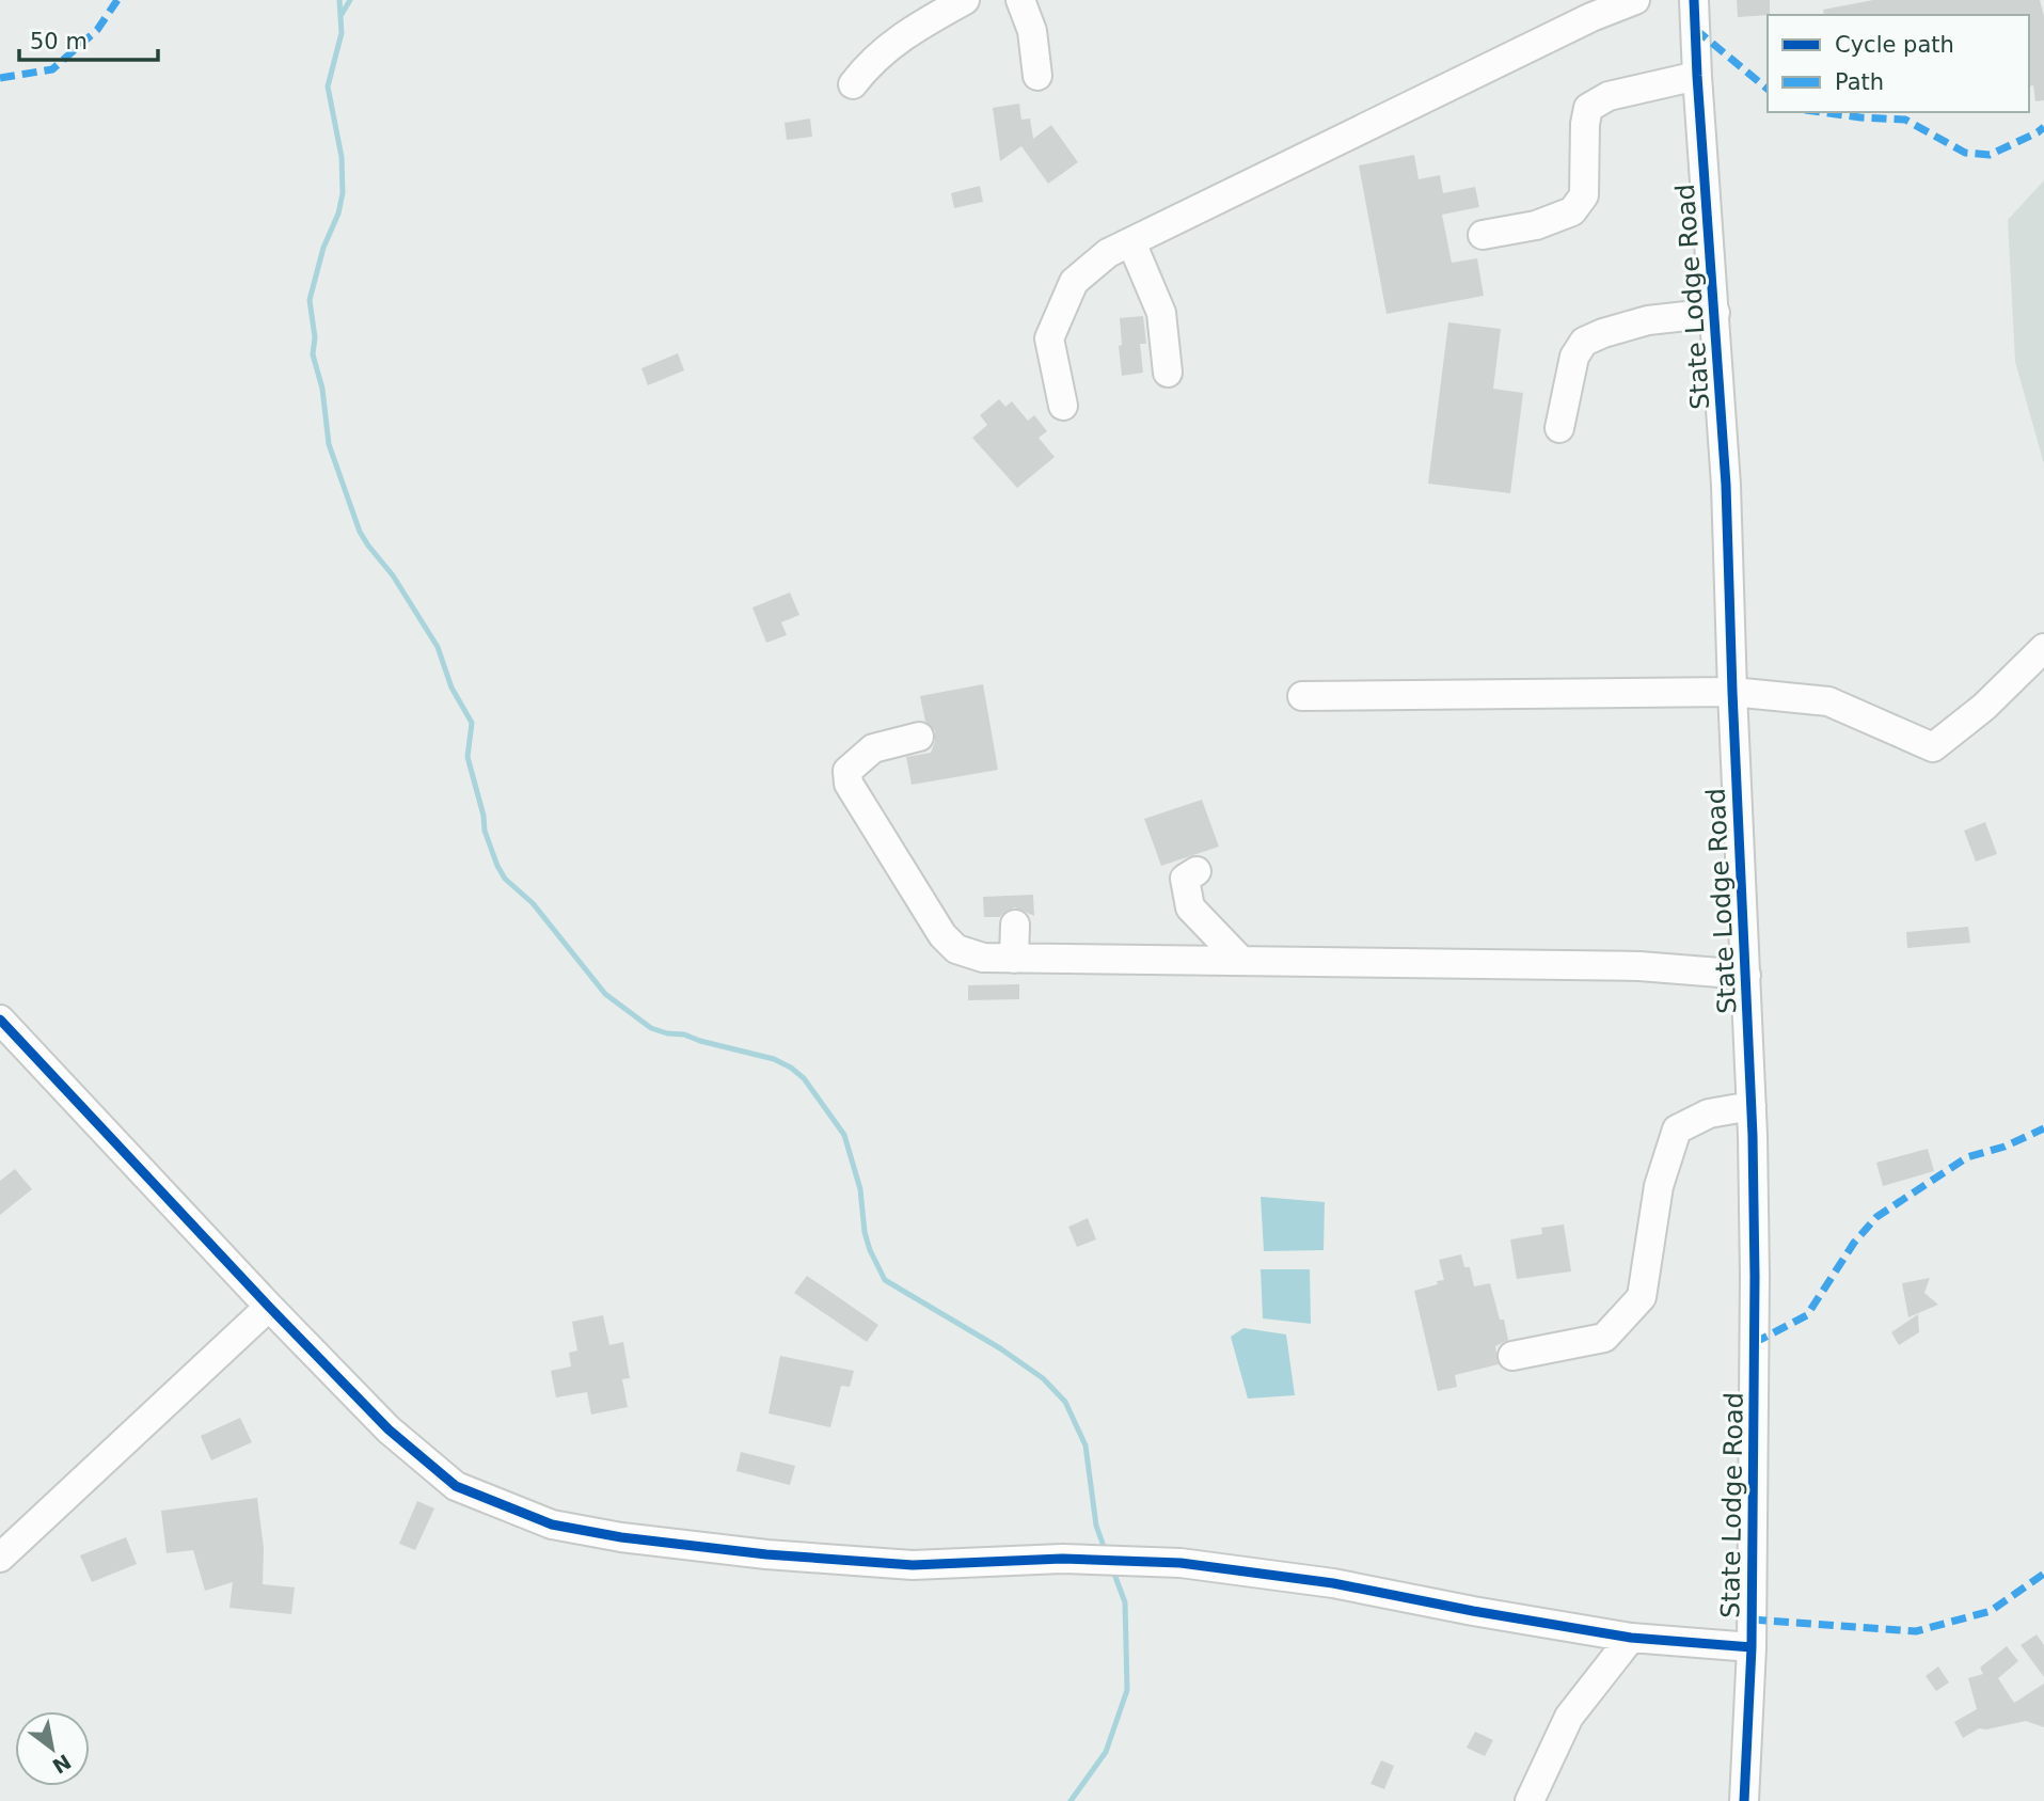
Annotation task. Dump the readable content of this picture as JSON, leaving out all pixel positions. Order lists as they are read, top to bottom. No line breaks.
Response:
{"streets":{"street":["State Lodge Road"]},"legend":["Cycle path","Path"],"scale_bar":"50 m","north":"bottom right"}
